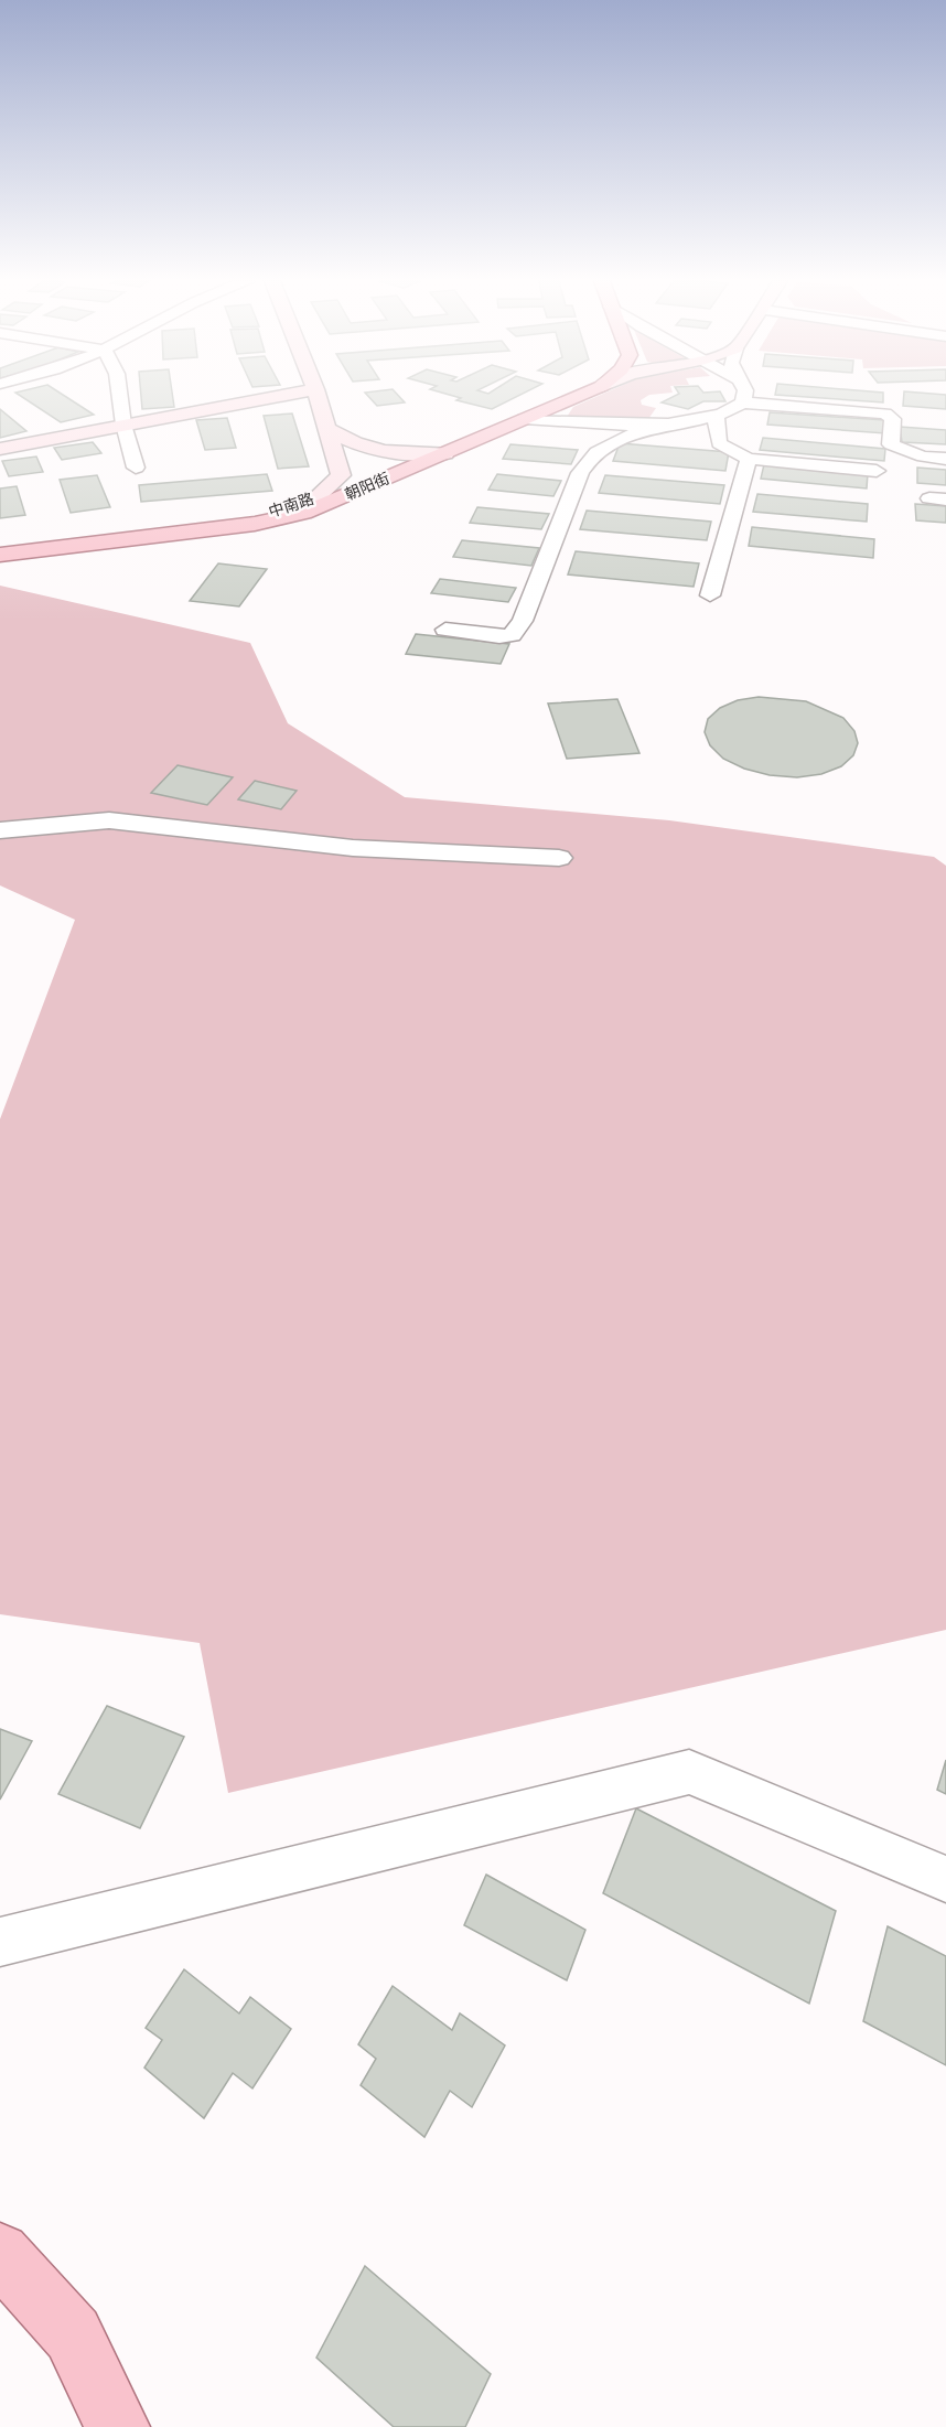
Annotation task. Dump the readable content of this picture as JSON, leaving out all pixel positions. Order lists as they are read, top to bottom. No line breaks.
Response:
{"streets":{"main road":["朝阳街","中南路"]}}
